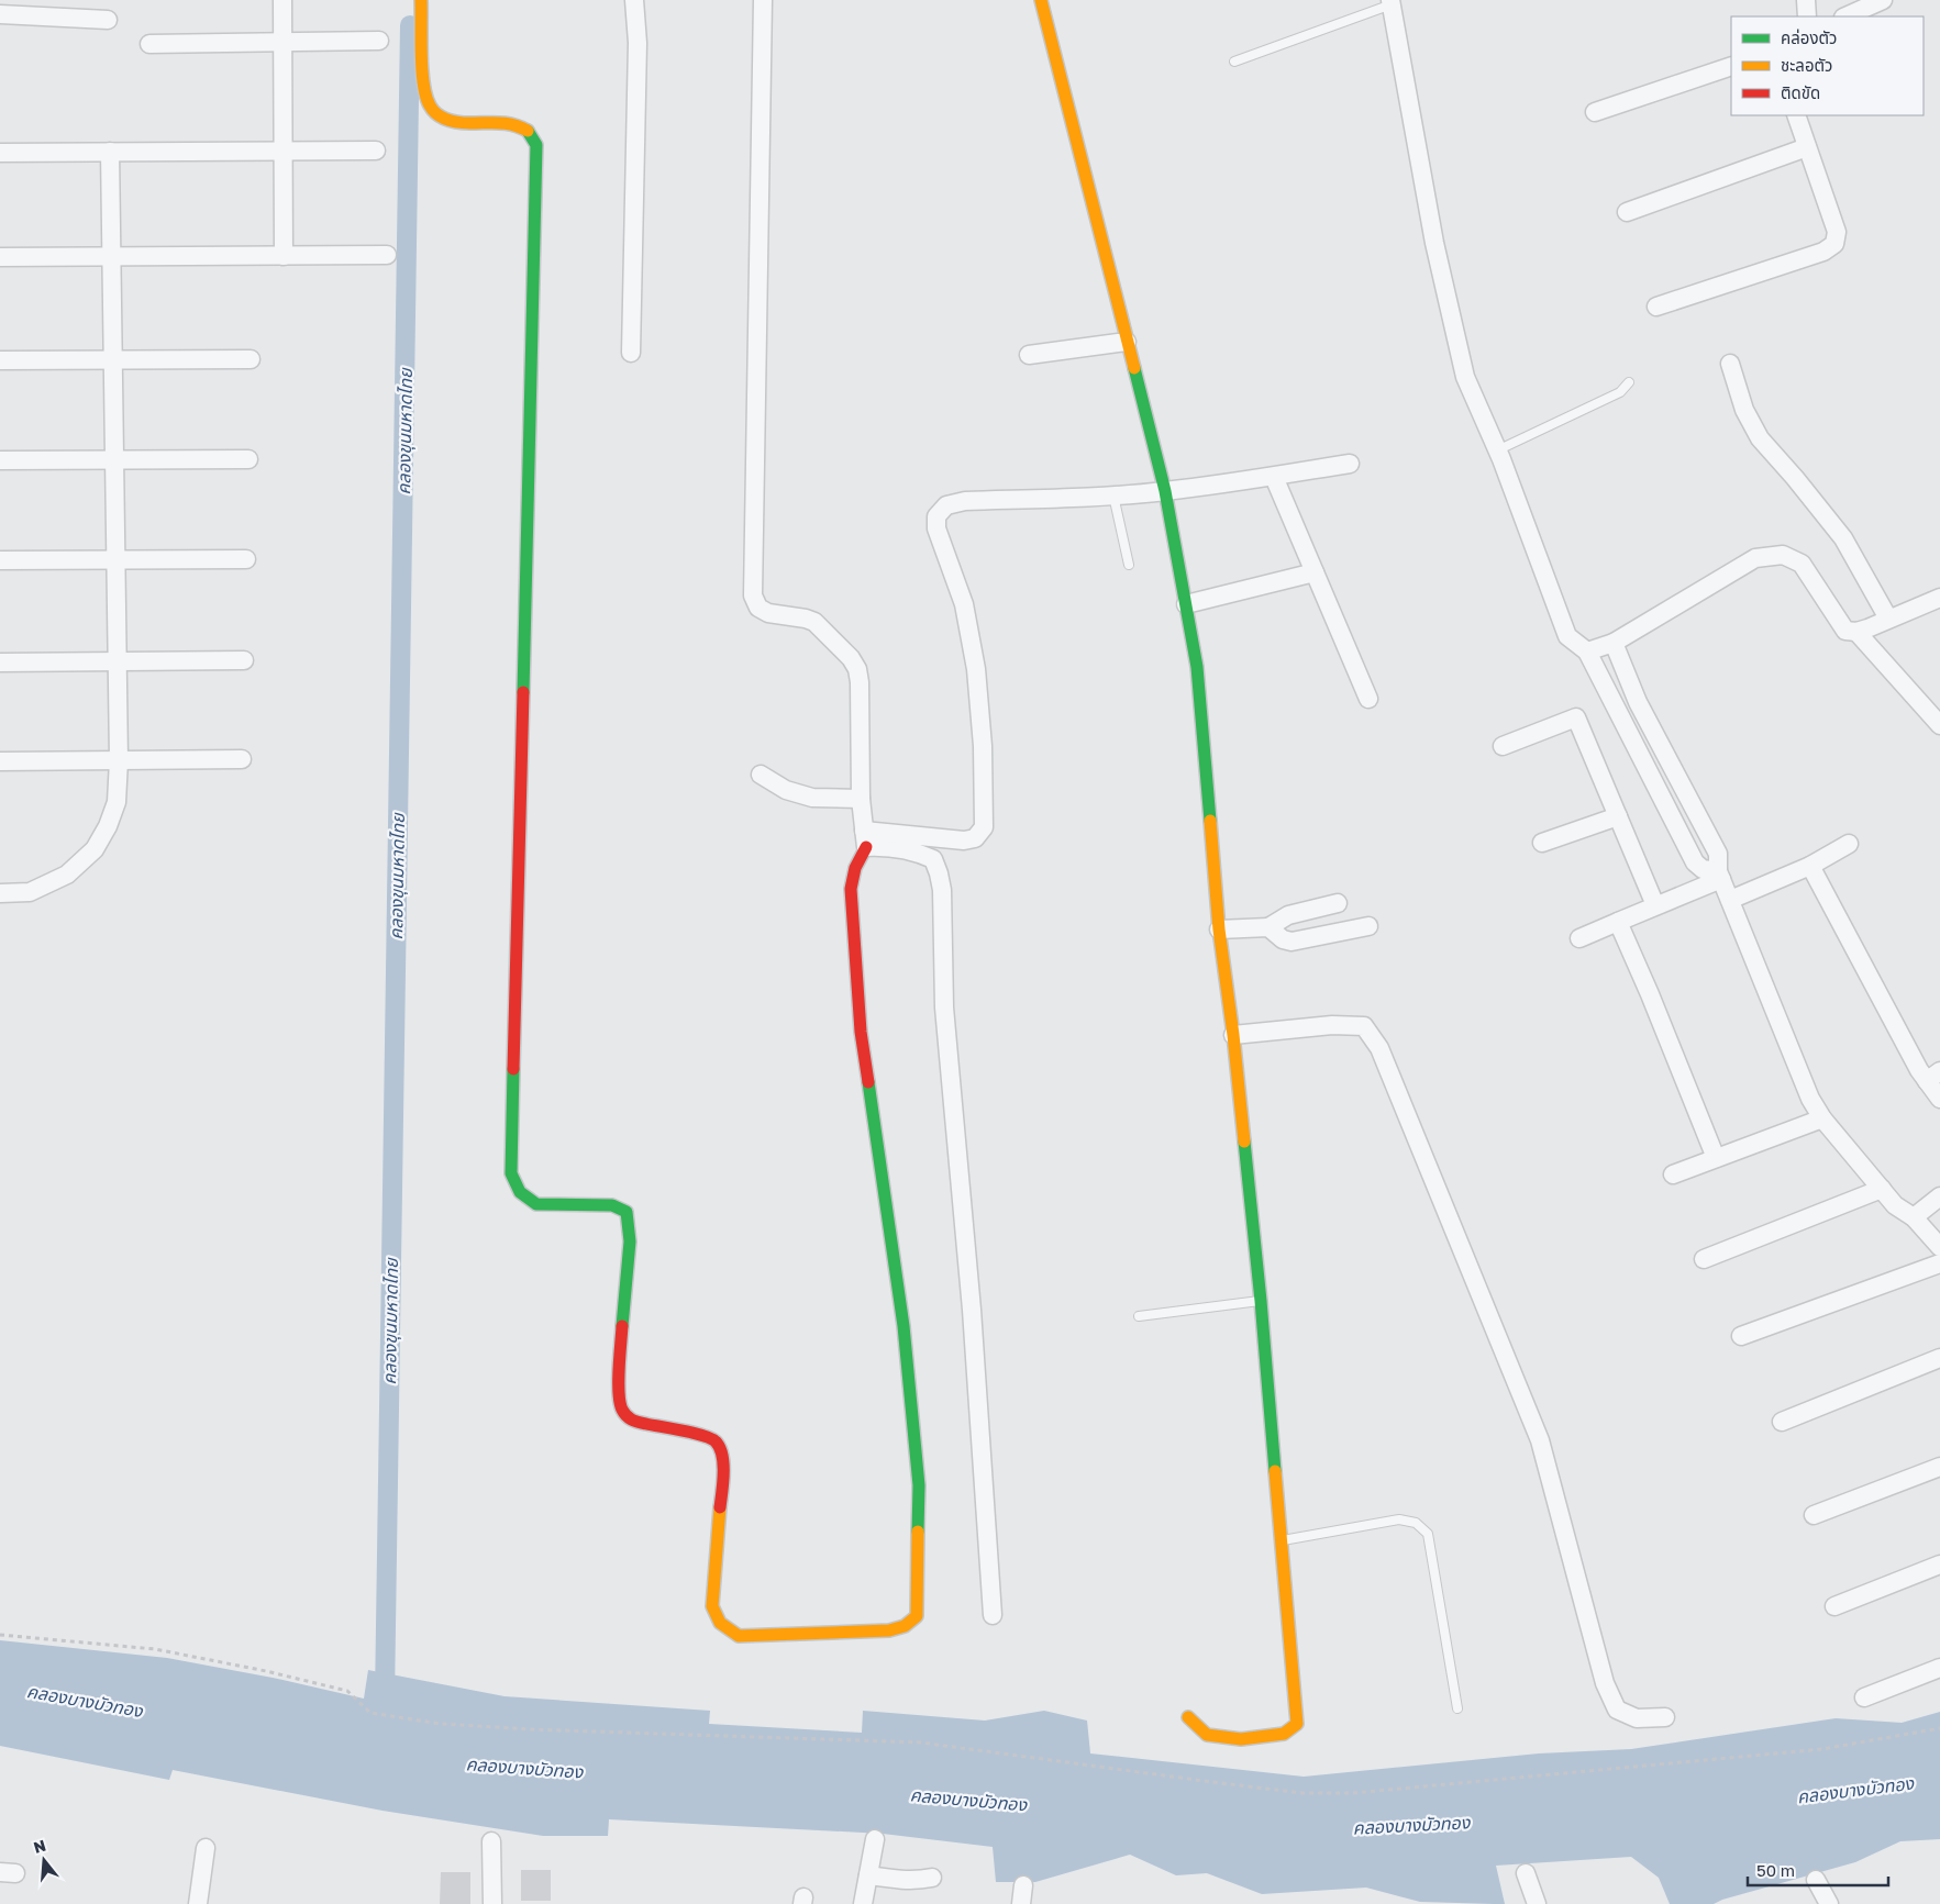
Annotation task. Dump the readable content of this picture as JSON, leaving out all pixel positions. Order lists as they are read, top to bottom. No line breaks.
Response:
{"water":["คลองขุนมหาดไทย","คลองบางบัวทอง"],"legend":["คล่องตัว","ชะลอตัว","ติดขัด"],"scale_bar":"50 m","north":"top"}
